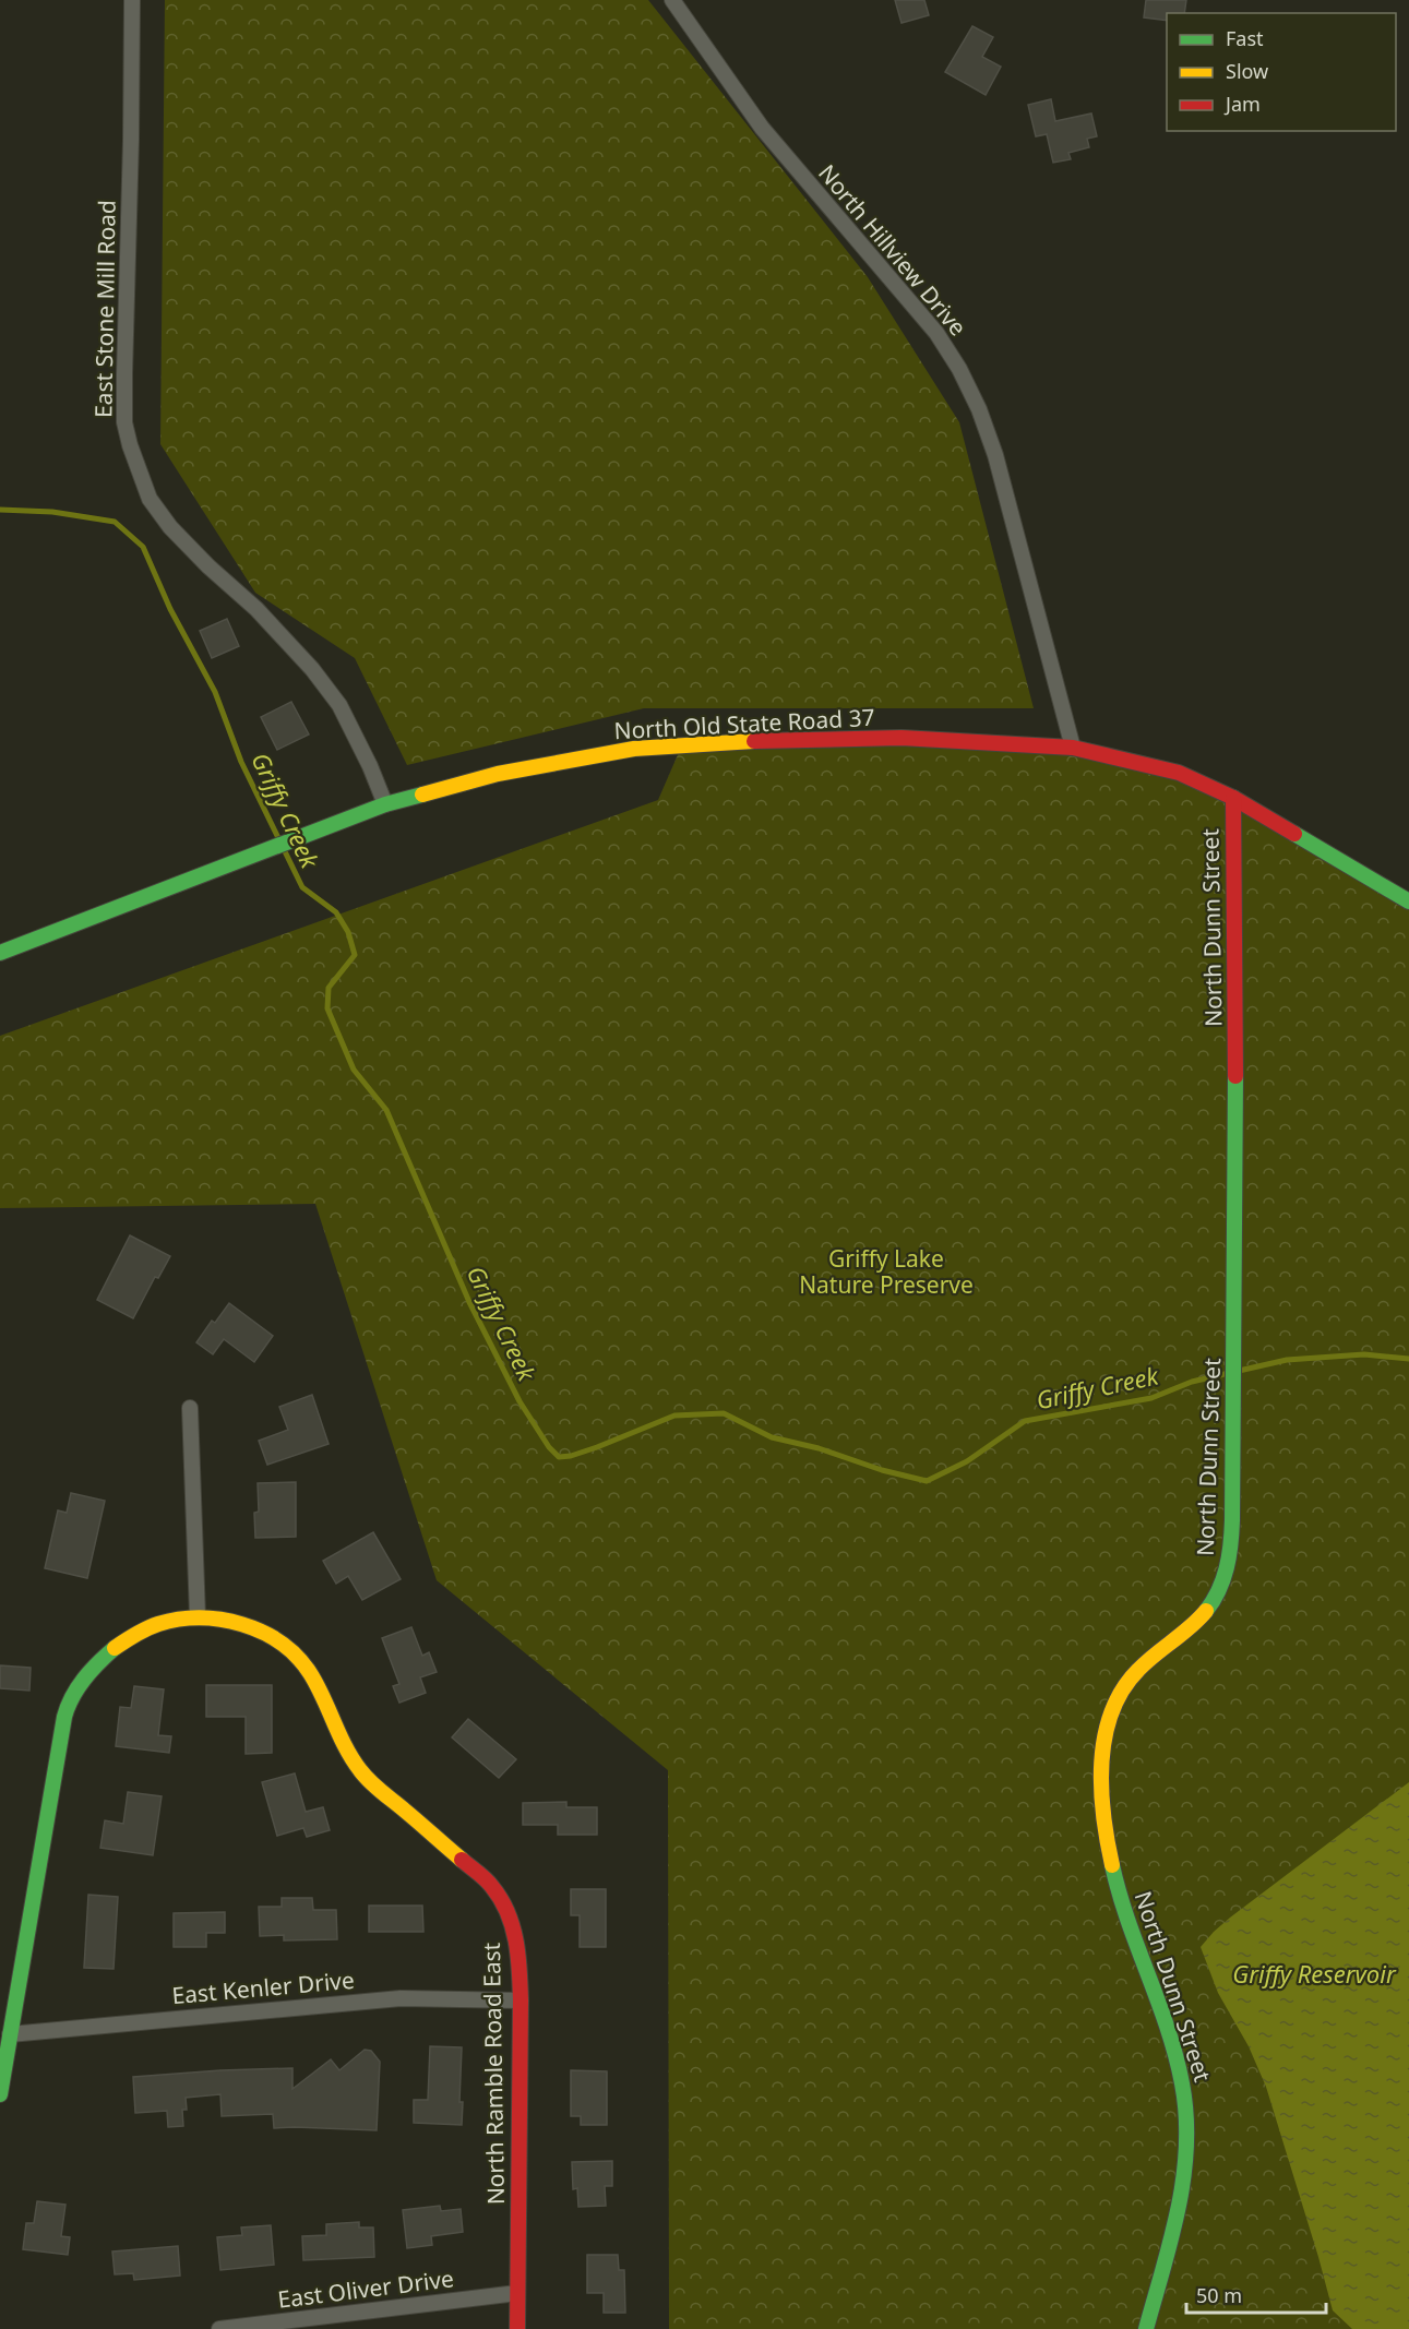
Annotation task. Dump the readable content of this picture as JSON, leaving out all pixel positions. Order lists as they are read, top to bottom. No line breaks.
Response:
{"streets":{"street":["North Hillview Drive","East Stone Mill Road","North Old State Road 37","North Dunn Street","East Kenler Drive","North Ramble Road East","East Oliver Drive"]},"crossings":[["North Hillview Drive","North Old State Road 37"],["East Stone Mill Road","North Old State Road 37"],["North Old State Road 37","North Dunn Street"],["East Kenler Drive","North Ramble Road East"],["North Ramble Road East","East Oliver Drive"]],"water":["Griffy Creek","Griffy Reservoir"],"parks":["Griffy Lake Nature Preserve"],"legend":["Fast","Slow","Jam"],"scale_bar":"50 m"}
